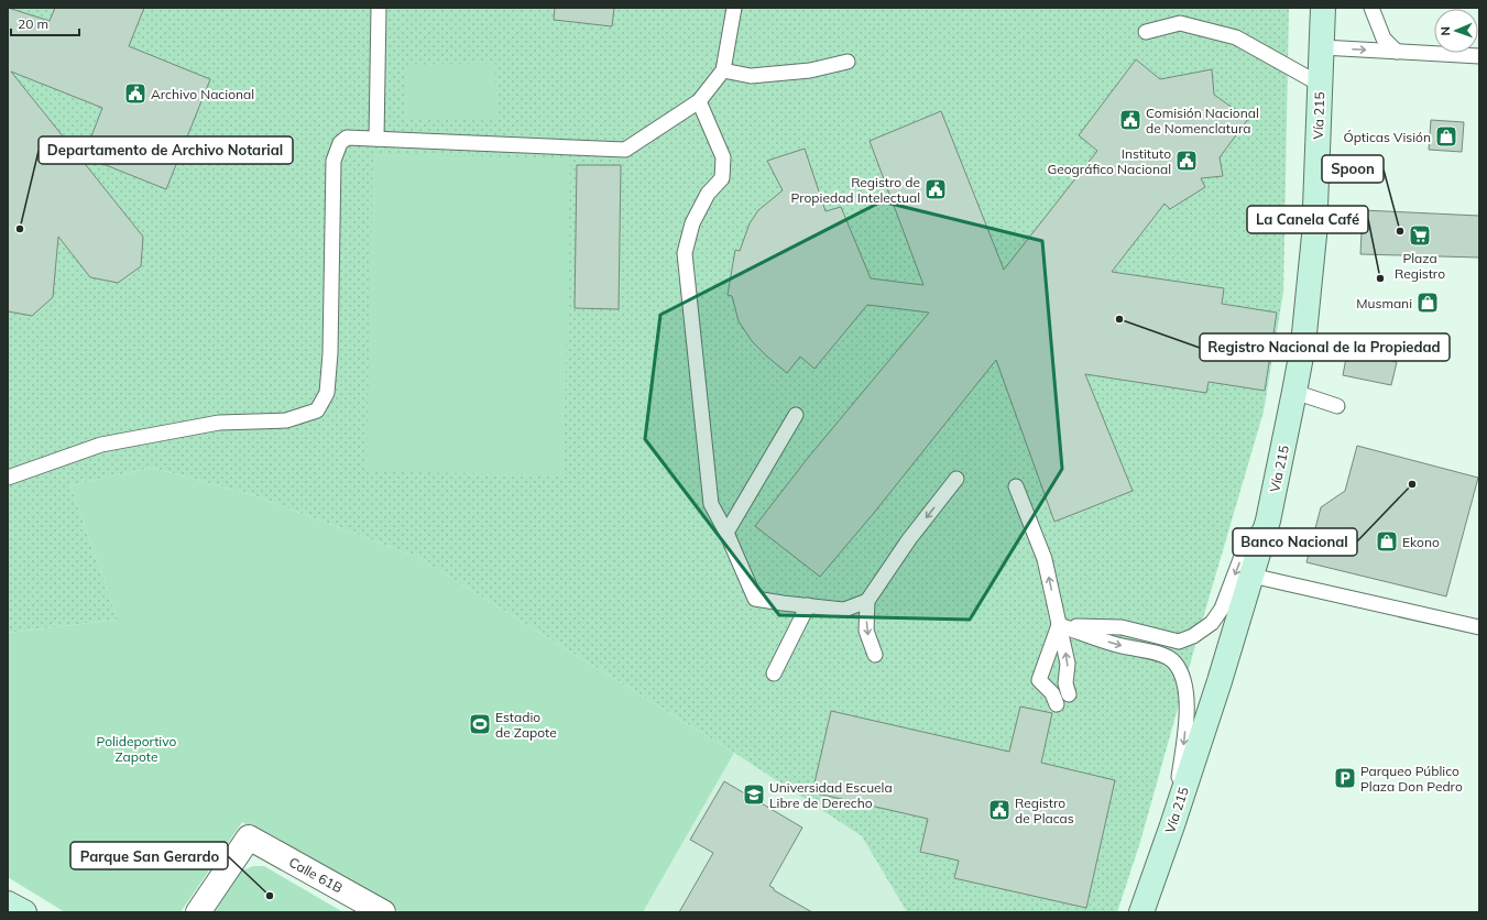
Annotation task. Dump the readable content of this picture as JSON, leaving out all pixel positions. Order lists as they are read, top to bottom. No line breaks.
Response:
{"streets":{"main road":["Vía 215"],"street":["Calle 61B"]},"parks":["Polideportivo Zapote"],"places":{"public building":["Archivo Nacional","Comisión Nacional de Nomenclatura","Instituto Geográfico Nacional","Registro de Propiedad Intelectual","Registro de Placas"],"shop":["Ópticas Visión","Musmani","Ekono"],"other":["Departamento de Archivo Notarial","Spoon","La Canela Café","Registro Nacional de la Propiedad","Banco Nacional","Parque San Gerardo"],"supermarket":["Plaza Registro"],"sports":["Estadio de Zapote"],"parking":["Parqueo Público Plaza Don Pedro"],"school or university":["Universidad Escuela Libre de Derecho"]},"scale_bar":"20 m","north":"left"}
